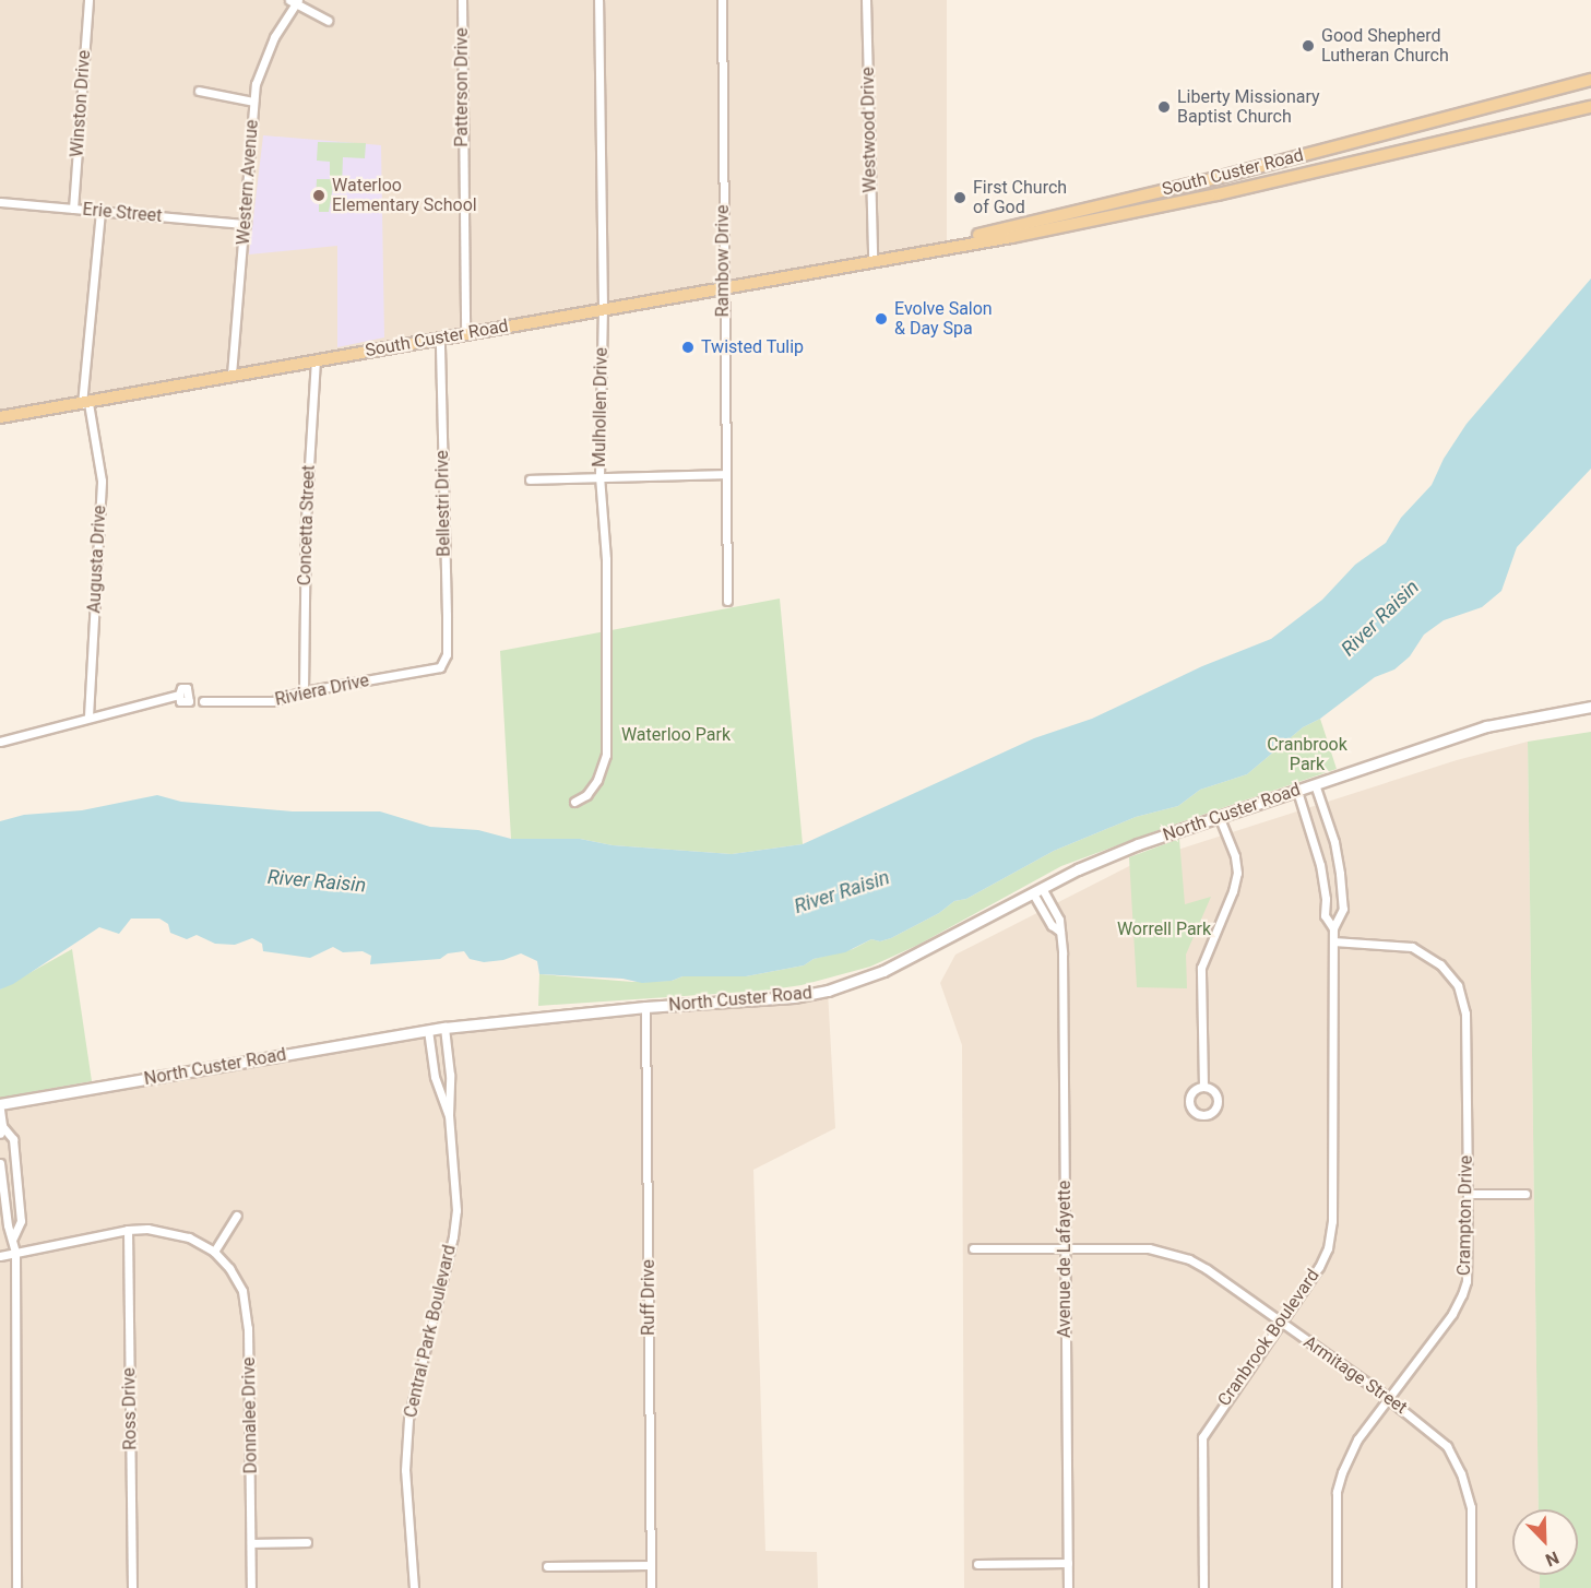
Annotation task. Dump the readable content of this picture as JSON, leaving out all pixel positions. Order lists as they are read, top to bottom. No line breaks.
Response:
{"streets":{"main road":["South Custer Road"],"street":["Patterson Drive","Winston Drive","Westwood Drive","Western Avenue","Erie Street","Rambow Drive","Mulhollen Drive","Bellestri Drive","Concetta Street","Augusta Drive","Riviera Drive","North Custer Road","Crampton Drive","Avenue de Lafayette","Ruff Drive","Central Park Boulevard","Cranbrook Boulevard","Armitage Street","Ross Drive","Donnalee Drive"]},"crossings":[["Patterson Drive","South Custer Road"],["Winston Drive","Erie Street"],["Westwood Drive","South Custer Road"],["South Custer Road","Western Avenue"],["South Custer Road","Rambow Drive"],["South Custer Road","Mulhollen Drive"],["South Custer Road","Bellestri Drive"],["South Custer Road","Concetta Street"],["South Custer Road","Augusta Drive"],["Western Avenue","Erie Street"],["Bellestri Drive","Riviera Drive"],["Concetta Street","Riviera Drive"],["North Custer Road","Avenue de Lafayette"],["North Custer Road","Ruff Drive"],["North Custer Road","Central Park Boulevard"],["North Custer Road","Cranbrook Boulevard"],["Crampton Drive","Cranbrook Boulevard"],["Crampton Drive","Armitage Street"],["Avenue de Lafayette","Armitage Street"],["Cranbrook Boulevard","Armitage Street"]],"water":["River Raisin"],"parks":["Waterloo Park","Cranbrook Park","Worrell Park"],"places":["Good Shepherd Lutheran Church","Liberty Missionary Baptist Church","Waterloo Elementary School","First Church of God","Evolve Salon & Day Spa","Twisted Tulip"],"north":"bottom right"}
